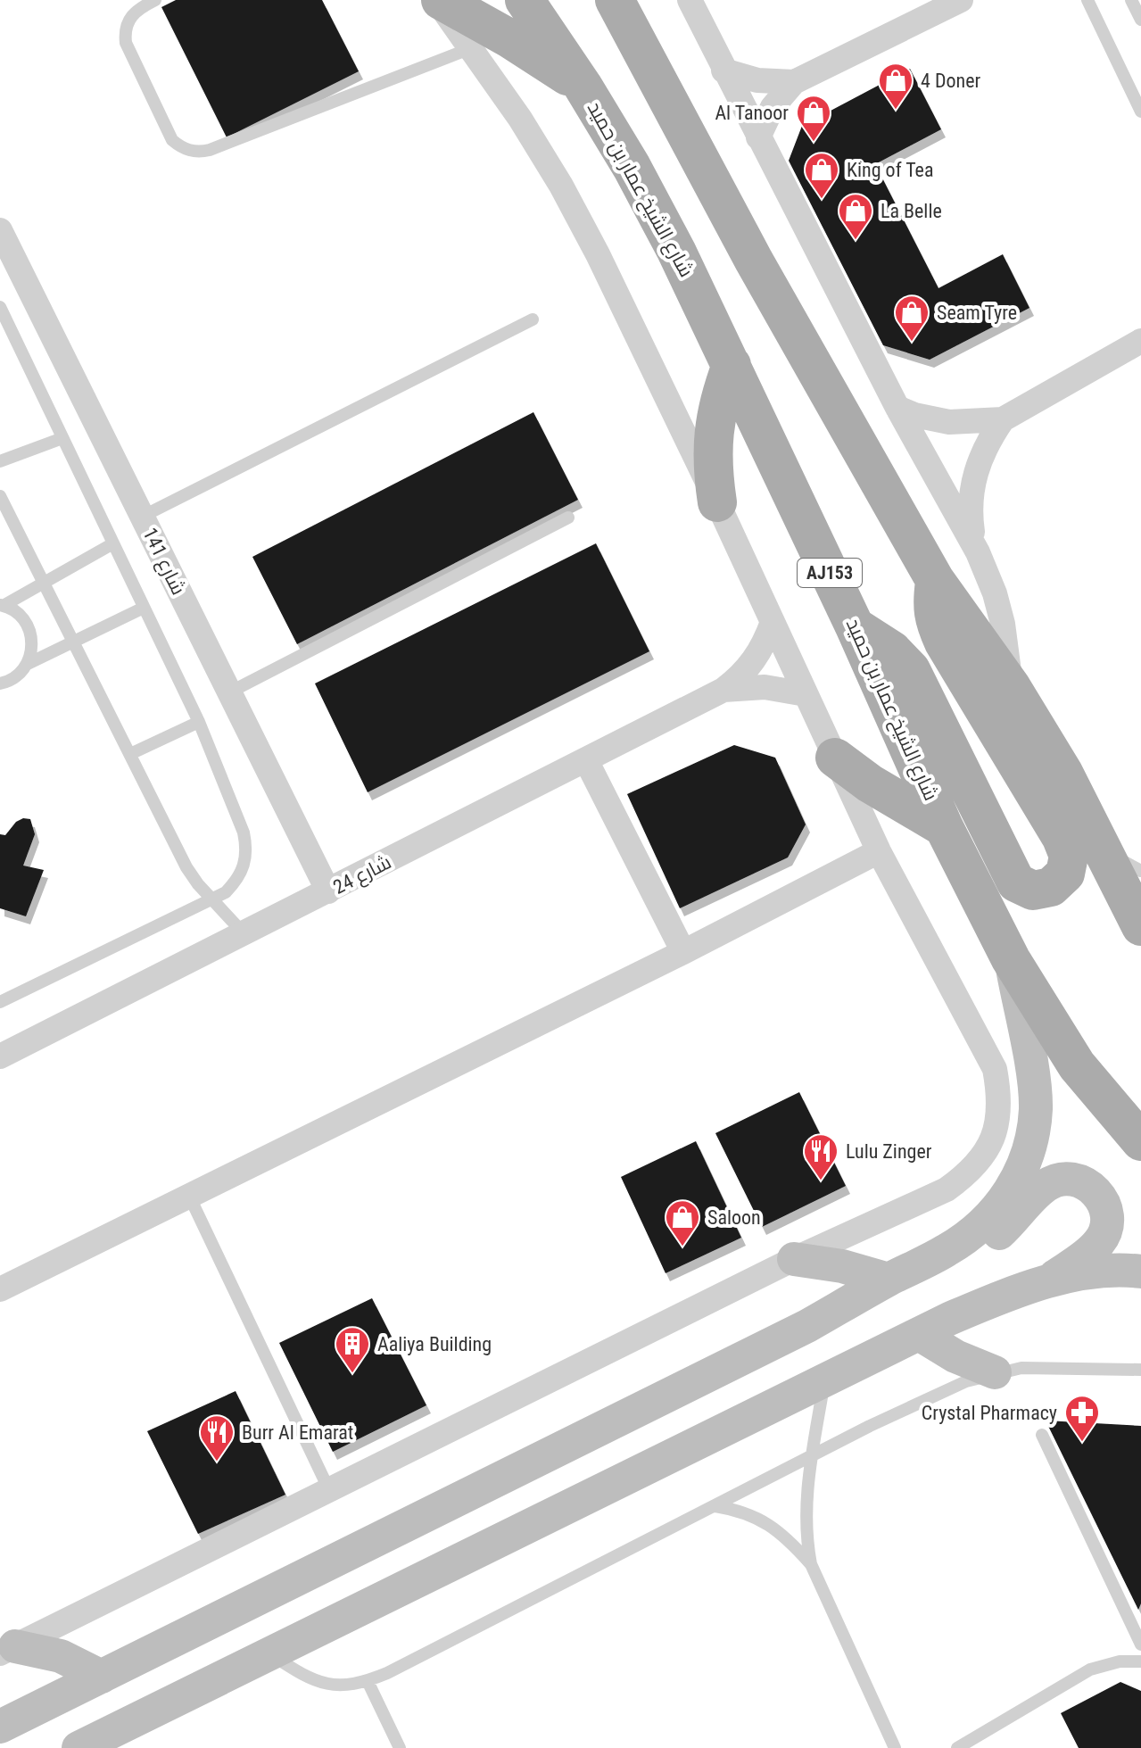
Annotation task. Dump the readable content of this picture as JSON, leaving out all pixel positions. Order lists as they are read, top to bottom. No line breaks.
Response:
{"streets":{"main road":["شارع الشيخ عمار بن حميد","AJ153"],"street":["شارع 141","شارع 24"]},"crossings":[["شارع 141","شارع 24"]],"places":{"shop":["4 Doner","Al Tanoor","King of Tea","La Belle","Seam Tyre","Saloon"],"restaurant":["Lulu Zinger","Burr Al Emarat"],"building":["Aaliya Building"],"pharmacy":["Crystal Pharmacy"]}}
